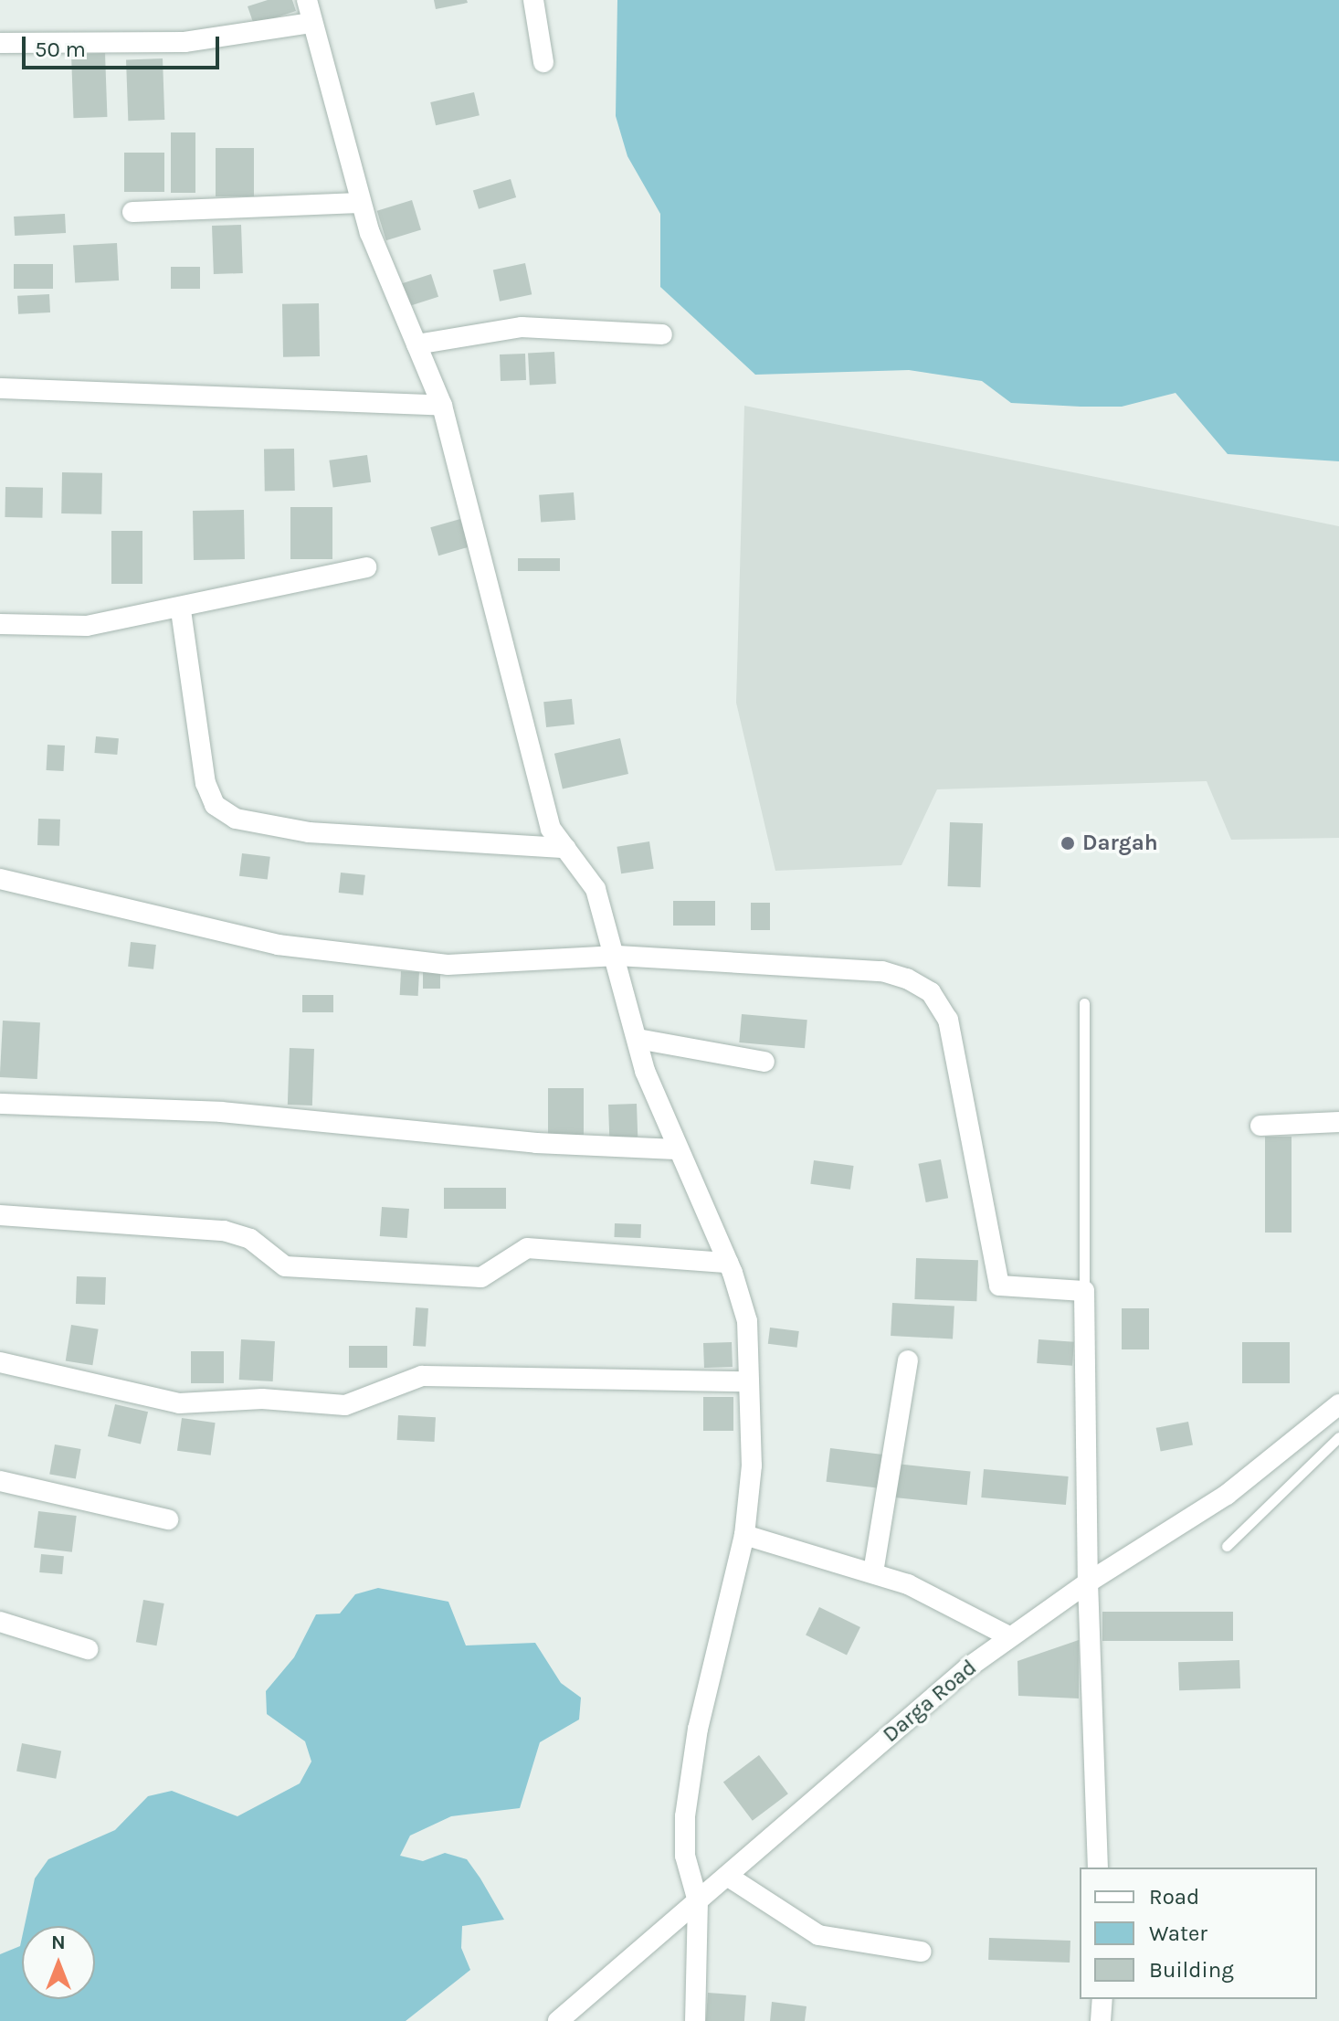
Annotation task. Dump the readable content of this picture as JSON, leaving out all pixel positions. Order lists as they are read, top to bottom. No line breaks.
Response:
{"streets":{"street":["Darga Road"]},"places":["Dargah"],"legend":["Road","Water","Building"],"scale_bar":"50 m","north":"top"}
